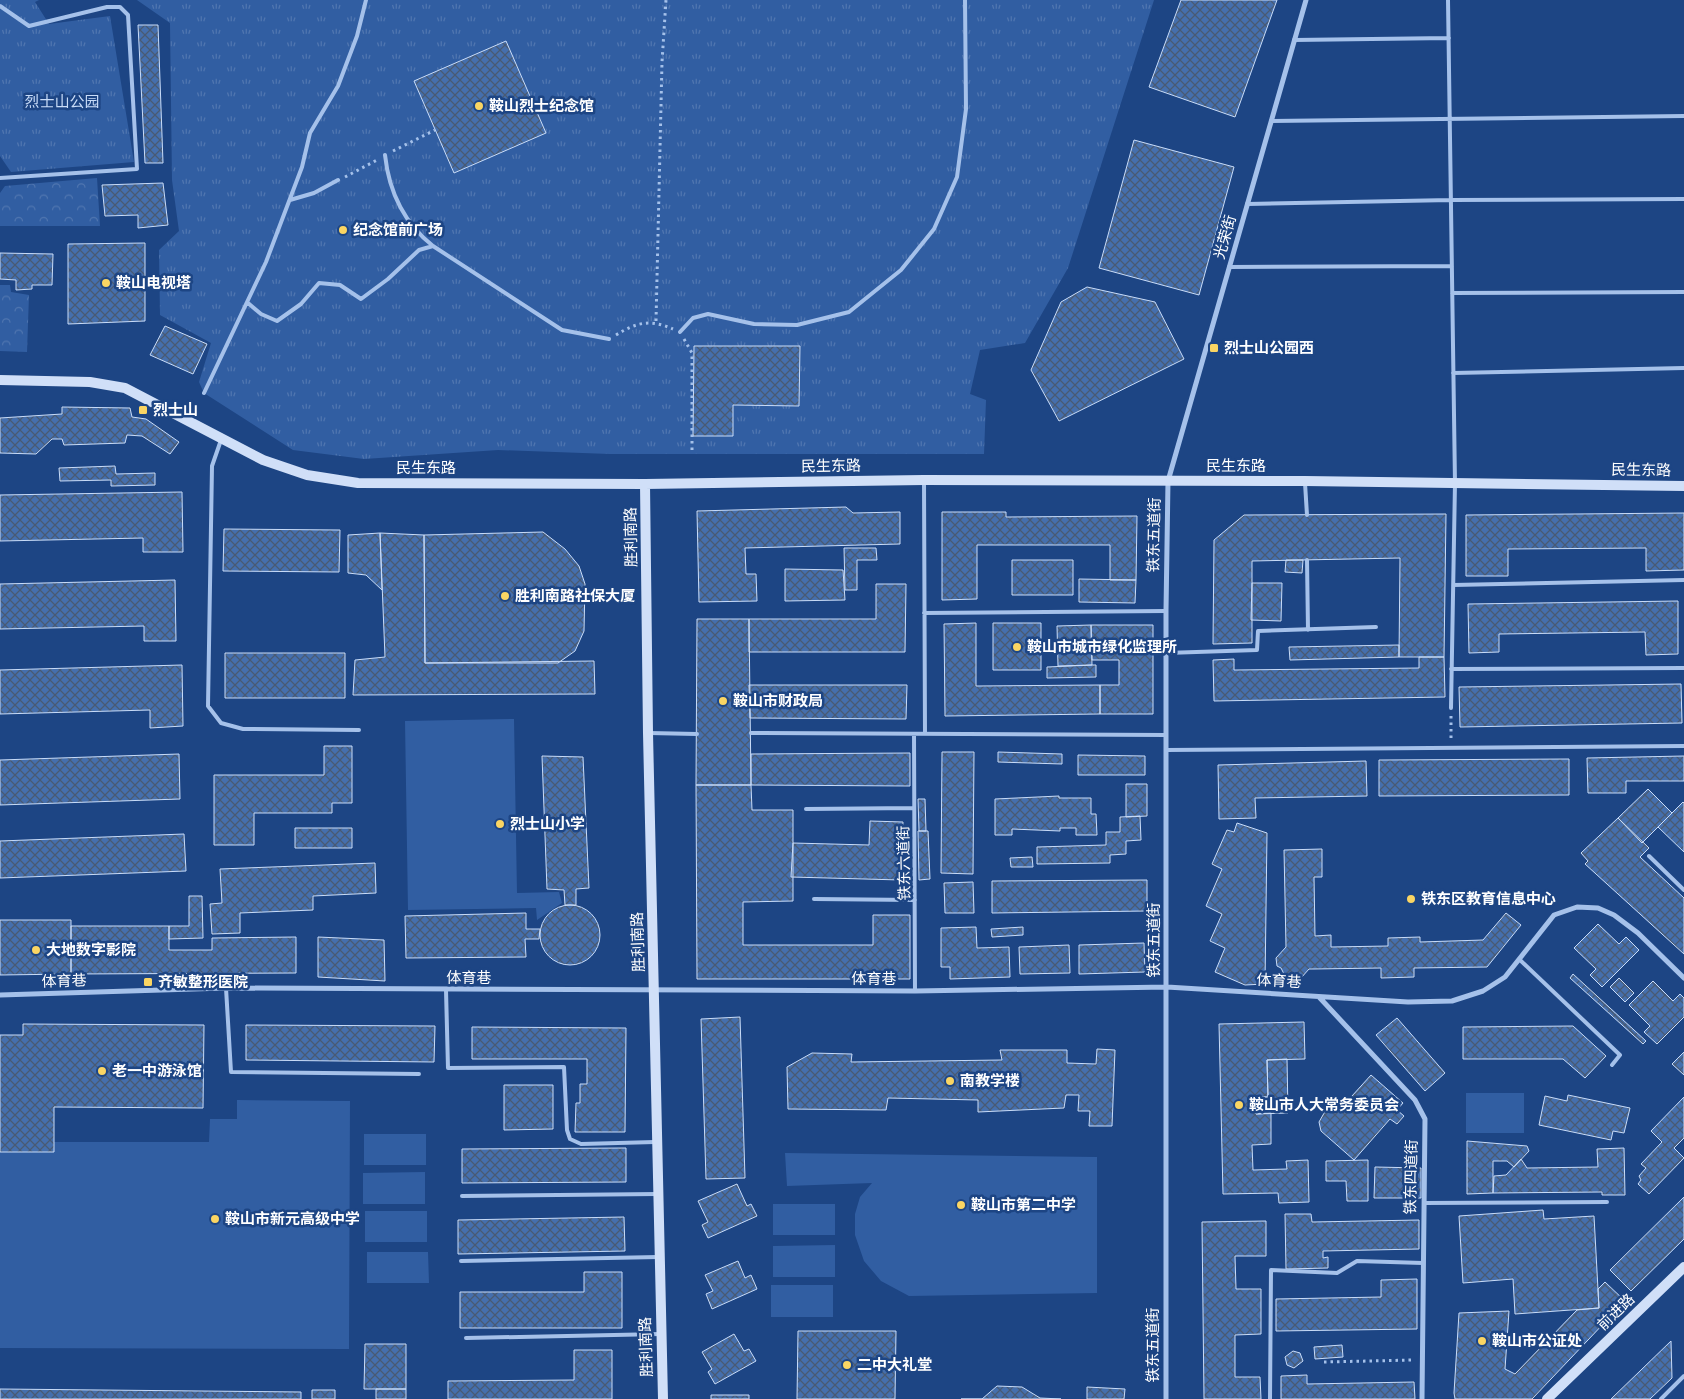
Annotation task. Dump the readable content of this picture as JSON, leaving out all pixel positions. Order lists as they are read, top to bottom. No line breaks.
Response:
{"streets":{"main road":["民生东路","胜利南路","前进路"],"street":["光荣街","铁东五道街","体育巷","铁东四道街"],"lane":["铁东六道街"]},"crossings":[["光荣街","民生东路"],["光荣街","铁东五道街"],["民生东路","铁东五道街"],["民生东路","胜利南路"],["铁东五道街","体育巷"],["胜利南路","体育巷"],["铁东六道街","体育巷"],["体育巷","铁东四道街"]],"parks":["烈士山公园"],"places":{"other":["鞍山烈士纪念馆","纪念馆前广场","鞍山电视塔","胜利南路社保大厦","鞍山市城市绿化监理所","鞍山市财政局","烈士山小学","铁东区教育信息中心","大地数字影院","老一中游泳馆","南教学楼","鞍山市人大常务委员会","鞍山市第二中学","鞍山市新元高级中学","鞍山市公证处","二中大礼堂"],"transit":["烈士山公园西","烈士山","齐敏整形医院"]}}
